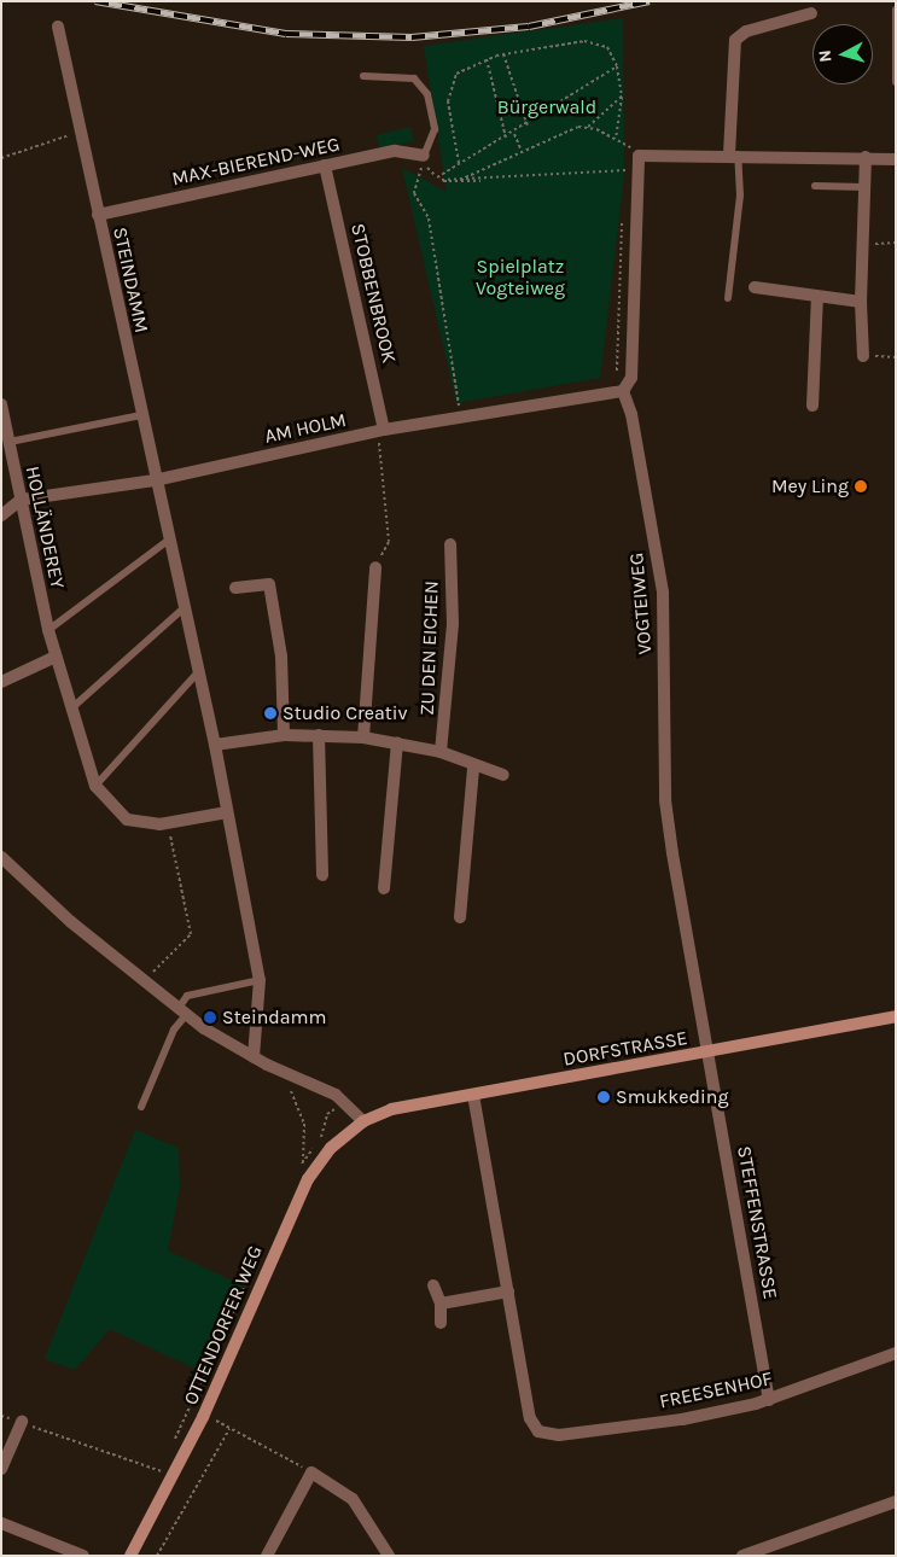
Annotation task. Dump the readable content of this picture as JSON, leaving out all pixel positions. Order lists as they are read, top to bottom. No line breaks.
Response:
{"streets":{"main road":["DORFSTRASSE","OTTENDORFER WEG"],"street":["MAX-BIEREND-WEG","STEINDAMM","STOBBENBROOK","AM HOLM","HOLLÄNDEREY","VOGTEIWEG","ZU DEN EICHEN","STEFFENSTRASSE","FREESENHOF"]},"crossings":[["MAX-BIEREND-WEG","STEINDAMM"],["MAX-BIEREND-WEG","STOBBENBROOK"],["STEINDAMM","AM HOLM"],["STEINDAMM","HOLLÄNDEREY"],["STOBBENBROOK","AM HOLM"],["AM HOLM","HOLLÄNDEREY"],["AM HOLM","VOGTEIWEG"],["VOGTEIWEG","DORFSTRASSE"],["VOGTEIWEG","STEFFENSTRASSE"],["DORFSTRASSE","STEFFENSTRASSE"],["DORFSTRASSE","OTTENDORFER WEG"],["STEFFENSTRASSE","FREESENHOF"]],"parks":["Bürgerwald","Spielplatz Vogteiweg"],"places":["Mey Ling","Studio Creativ","Steindamm","Smukkeding"],"north":"left"}
